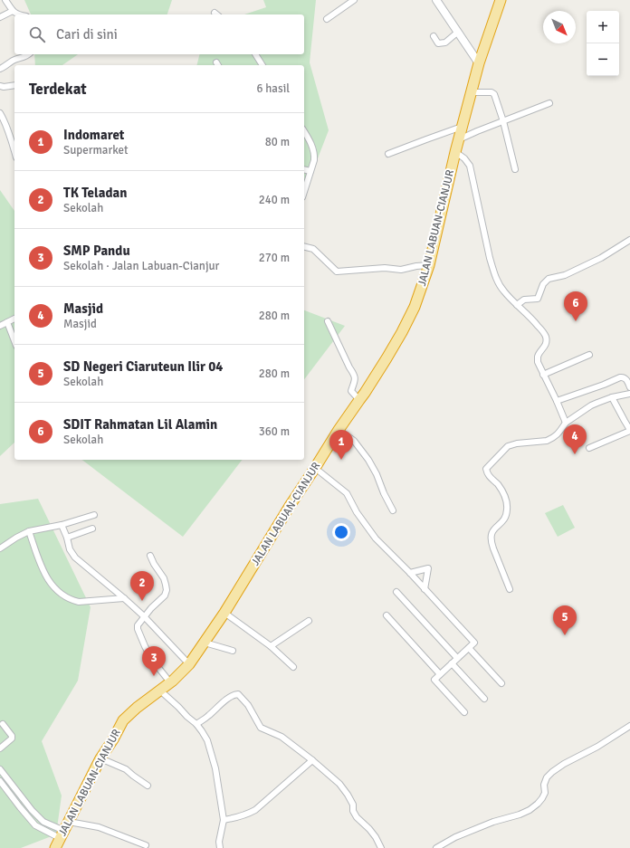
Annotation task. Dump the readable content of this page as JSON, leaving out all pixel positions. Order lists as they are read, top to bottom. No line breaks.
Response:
{"streets":{"highway":["JALAN LABUAN-CIANJUR"]},"north":"bottom right","page":{"map_buttons":["+","−"],"search":"Cari di sini","heading":["Terdekat","6 hasil"],"list":[{"mark":"1","name":"Indomaret","note":"Supermarket","value":"80 m"},{"mark":"2","name":"TK Teladan","note":"Sekolah","value":"240 m"},{"mark":"3","name":"SMP Pandu","note":"Sekolah · Jalan Labuan-Cianjur","value":"270 m"},{"mark":"4","name":"Masjid","note":"Masjid","value":"280 m"},{"mark":"5","name":"SD Negeri Ciaruteun Ilir 04","note":"Sekolah","value":"280 m"},{"mark":"6","name":"SDIT Rahmatan Lil Alamin","note":"Sekolah","value":"360 m"}],"pins":["6","4","1","2","5","3"]}}
